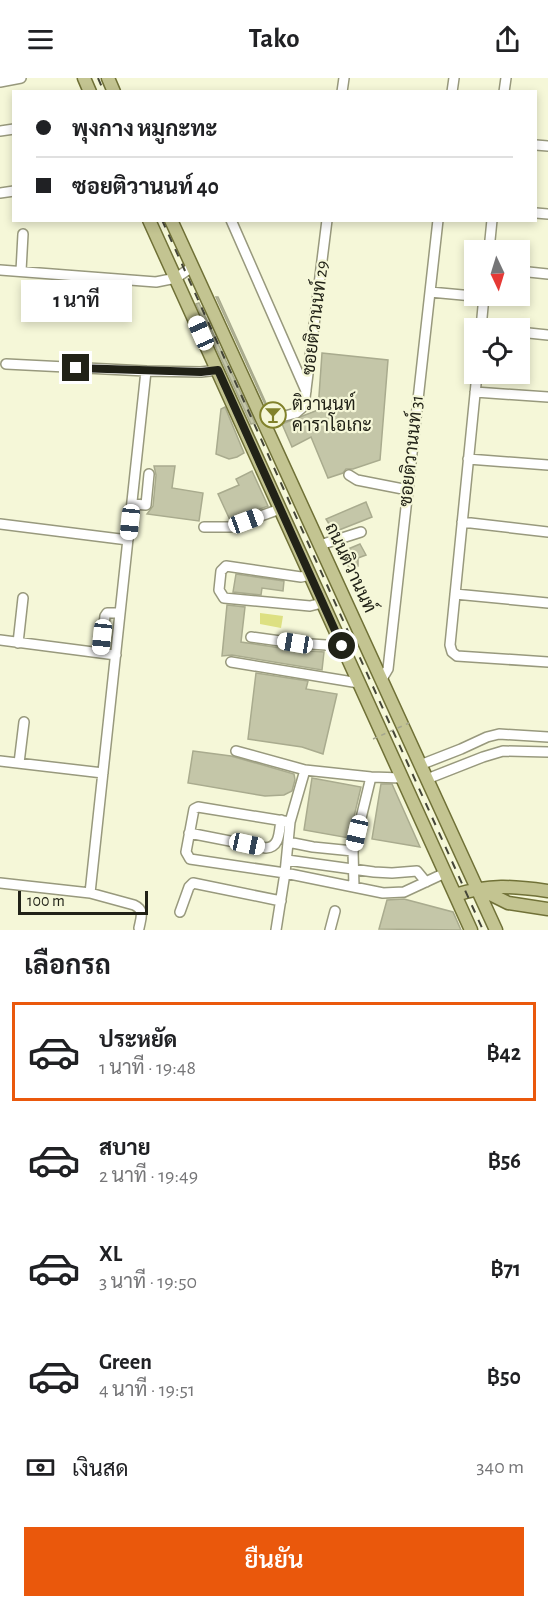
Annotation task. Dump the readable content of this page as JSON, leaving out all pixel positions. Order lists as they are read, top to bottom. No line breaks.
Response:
{"streets":{"main road":["ถนนติวานนท์"],"street":["ซอยติวานนท์ 29","ซอยติวานนท์ 31"]},"crossings":[["ซอยติวานนท์ 29","ถนนติวานนท์"],["ซอยติวานนท์ 31","ถนนติวานนท์"]],"places":{"bar":["ติวานนท์ คาราโอเกะ"]},"scale_bar":"100 m","north":"bottom","page":{"header":"Tako","banner":["พุงกาง หมูกะทะ","ซอยติวานนท์ 40"],"bubble":"1 นาที","scale":"100 m","heading":"เลือกรถ","list":[{"name":"ประหยัด","note":"1 นาที · 19:48","value":"฿42"},{"name":"สบาย","note":"2 นาที · 19:49","value":"฿56"},{"name":"XL","note":"3 นาที · 19:50","value":"฿71"},{"name":"Green","note":"4 นาที · 19:51","value":"฿50"}],"pay":["เงินสด","340 m"],"buttons":"ยืนยัน"}}
